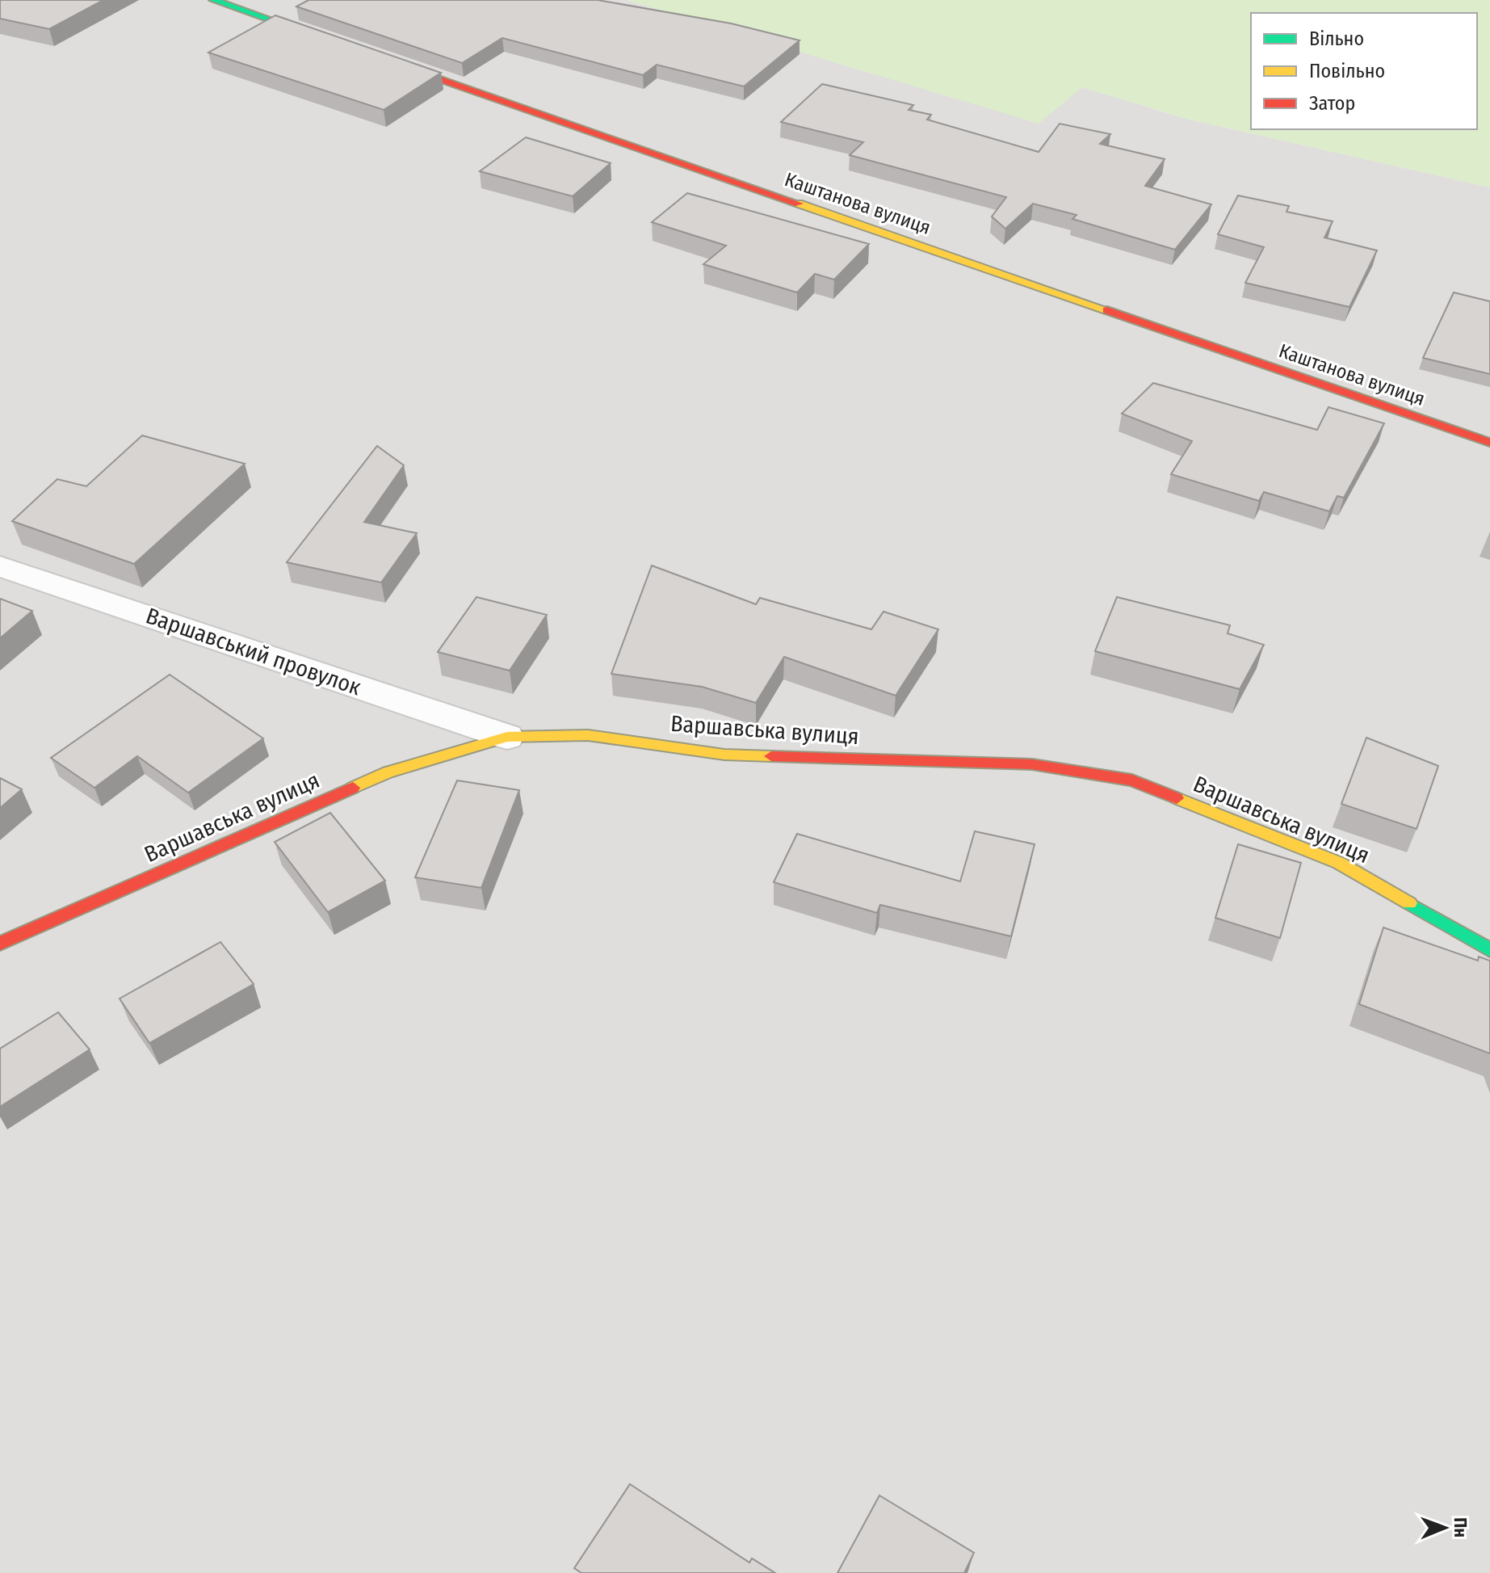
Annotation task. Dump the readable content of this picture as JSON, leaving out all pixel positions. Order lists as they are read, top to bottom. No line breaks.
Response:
{"streets":{"main road":["Каштанова вулиця","Варшавська вулиця"],"street":["Варшавський провулок"]},"crossings":[["Варшавський провулок","Варшавська вулиця"]],"legend":["Вільно","Повільно","Затор"],"north":"right"}
